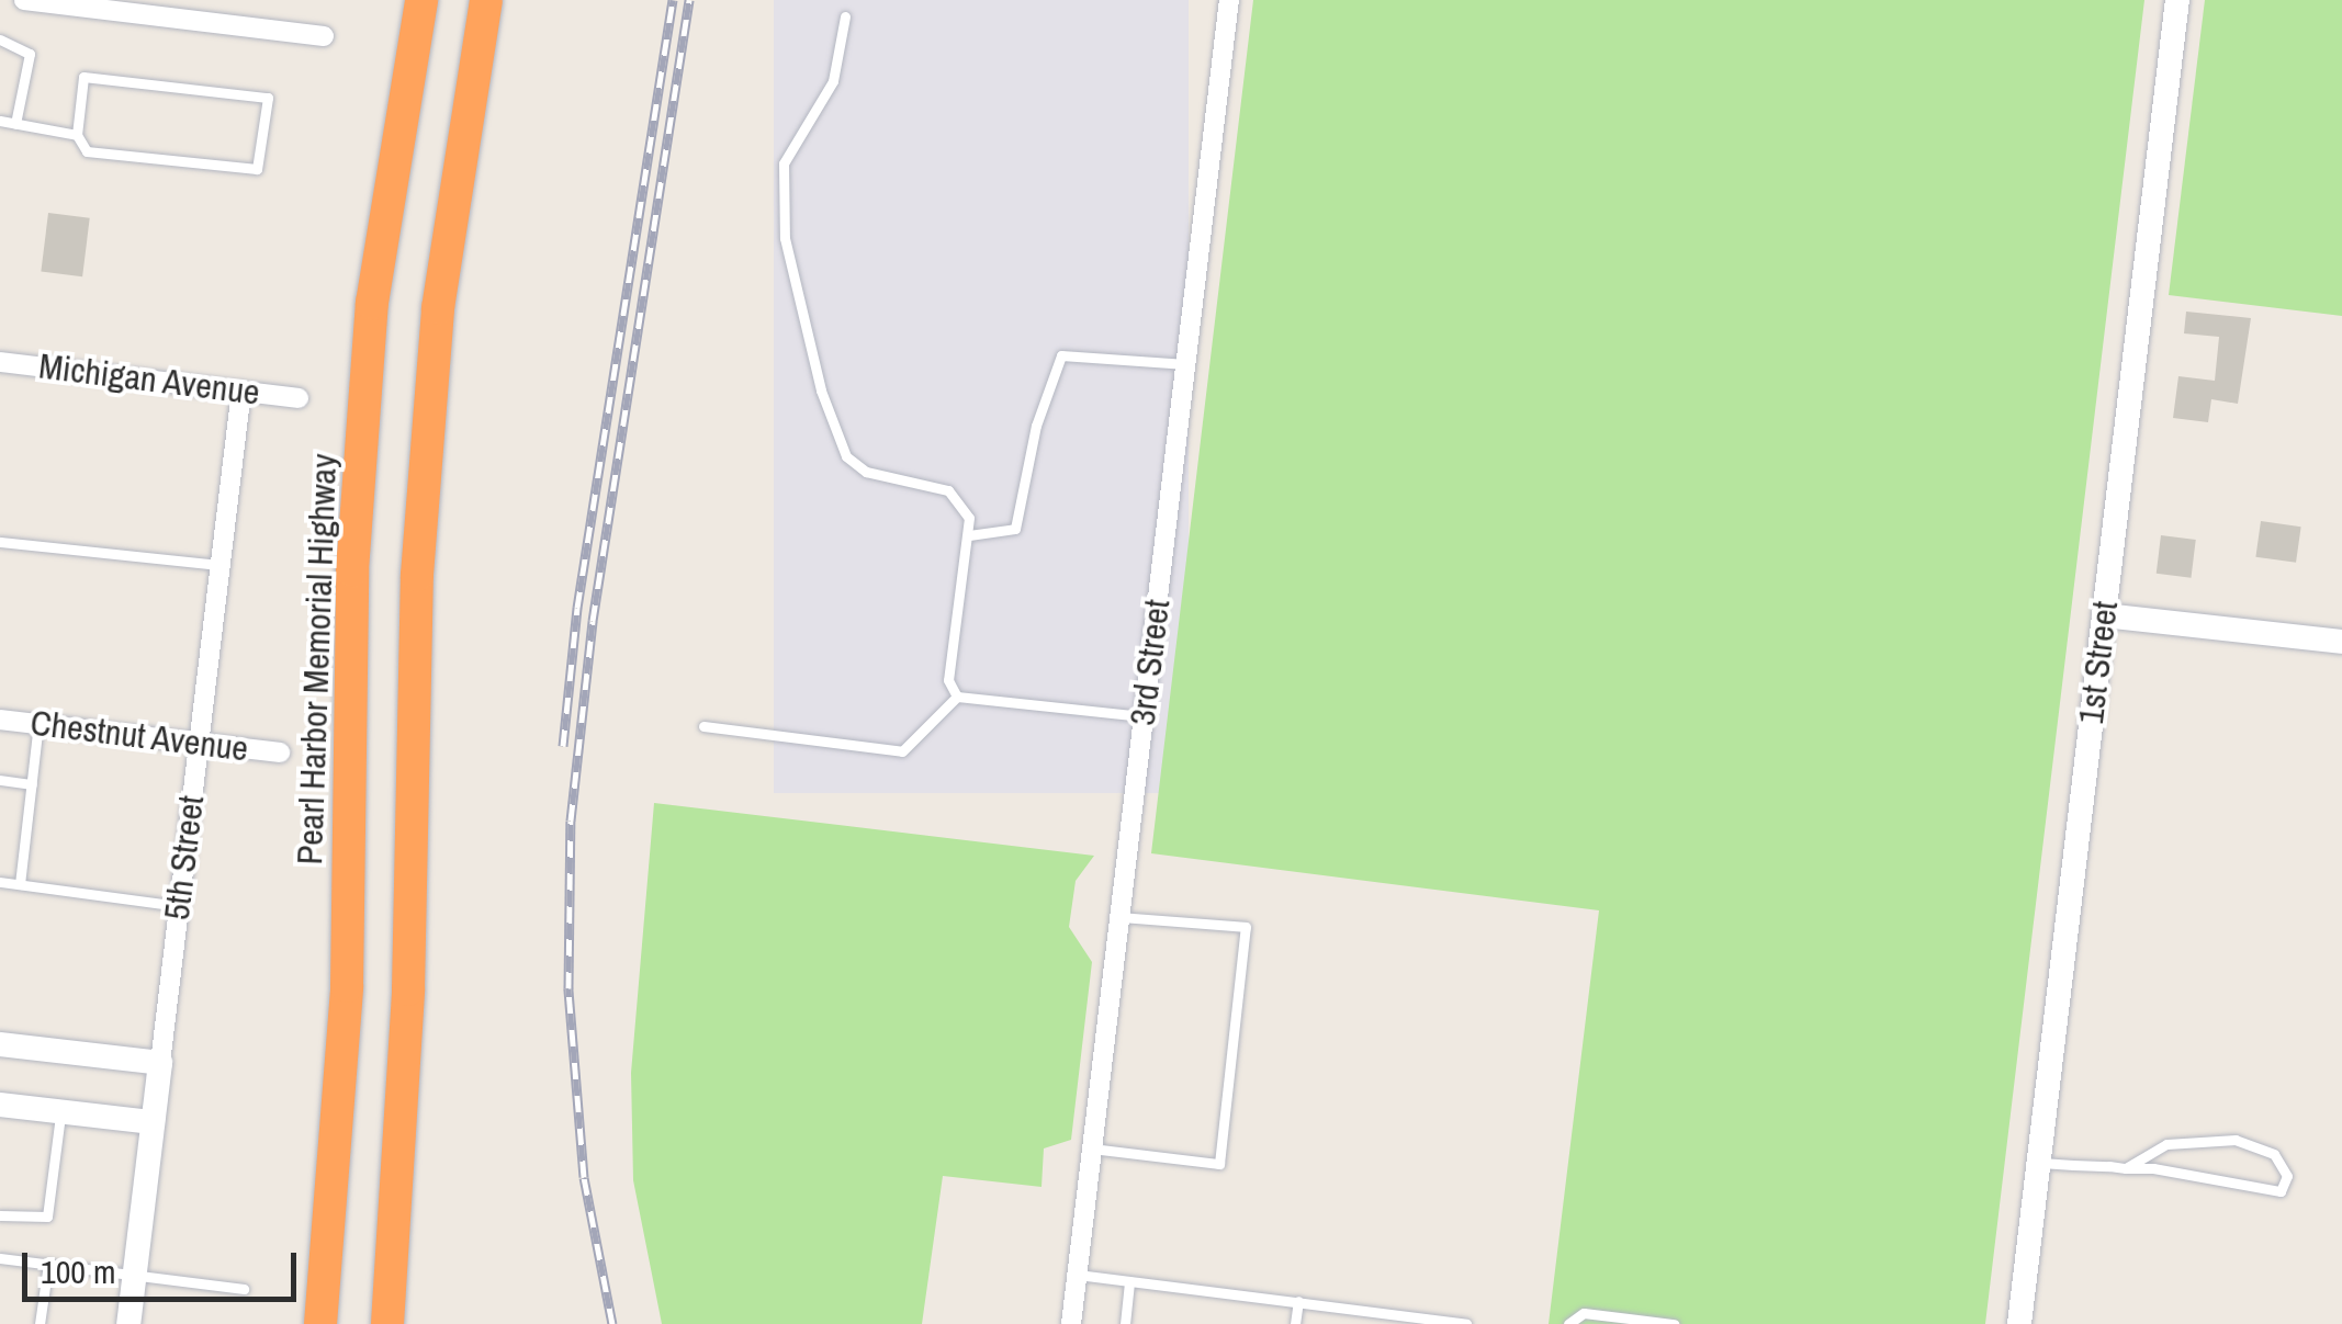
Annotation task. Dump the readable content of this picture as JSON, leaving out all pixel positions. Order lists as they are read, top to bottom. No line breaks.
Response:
{"streets":{"highway":["Pearl Harbor Memorial Highway"],"street":["Michigan Avenue","3rd Street","1st Street","Chestnut Avenue","5th Street"]},"crossings":[["Michigan Avenue","5th Street"],["Chestnut Avenue","5th Street"]],"scale_bar":"100 m"}
